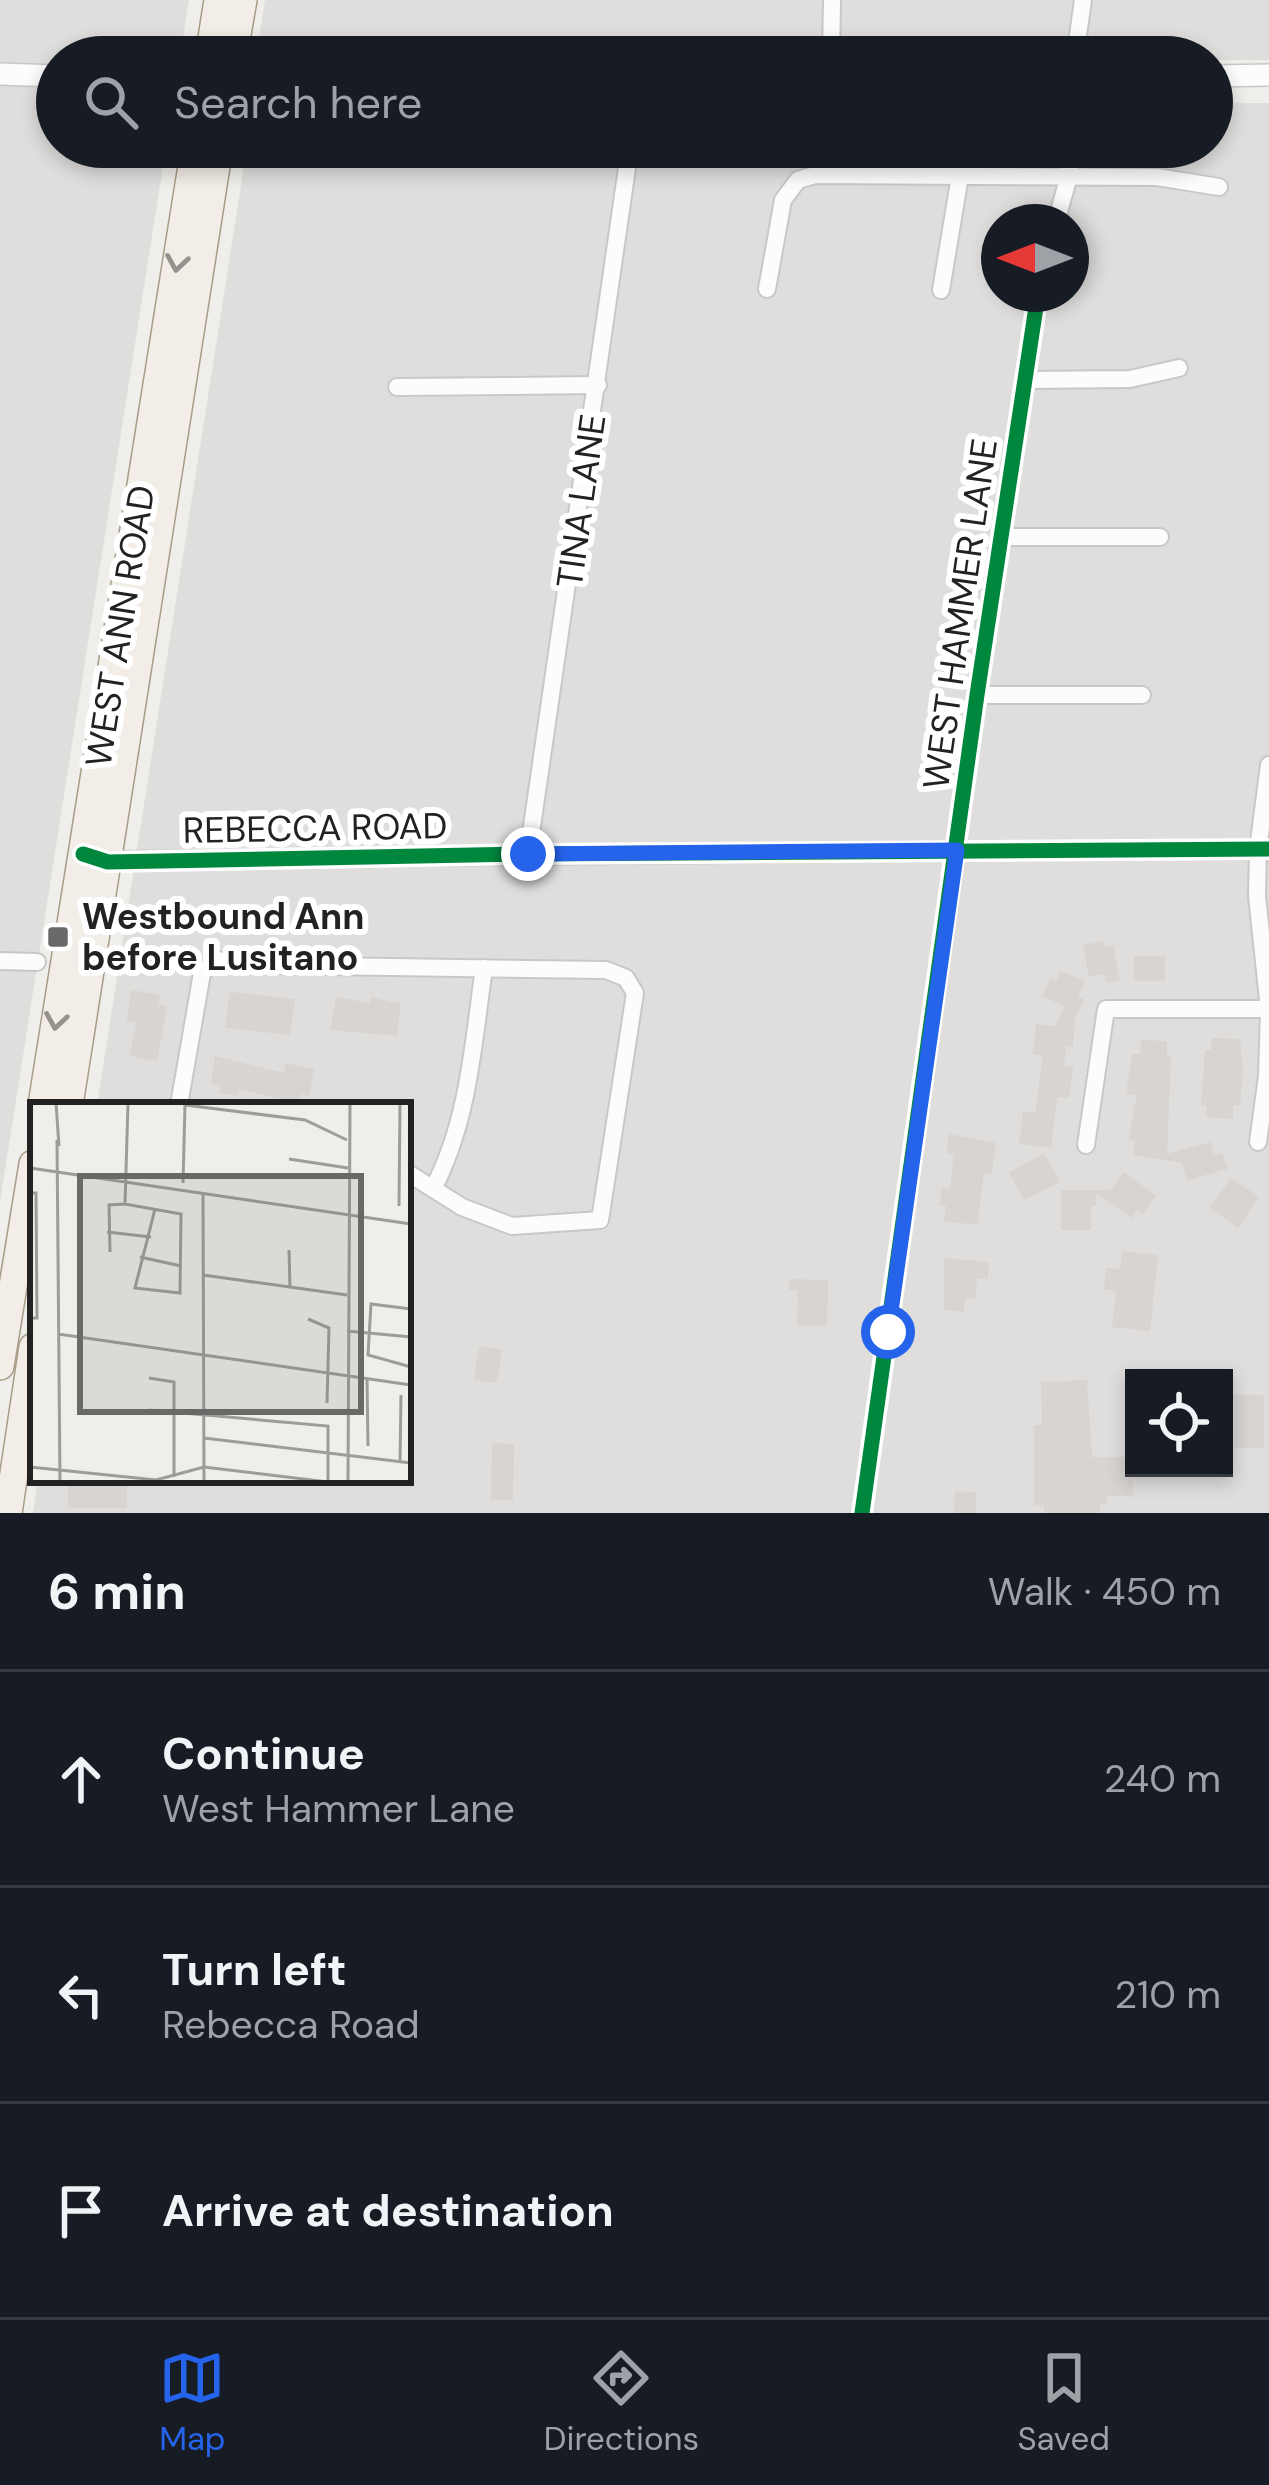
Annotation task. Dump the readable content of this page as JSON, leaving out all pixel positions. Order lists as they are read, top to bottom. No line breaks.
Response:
{"streets":{"main road":["WEST ANN ROAD"],"street":["TINA LANE","WEST HAMMER LANE","REBECCA ROAD"]},"crossings":[["TINA LANE","REBECCA ROAD"],["WEST HAMMER LANE","REBECCA ROAD"],["WEST ANN ROAD","REBECCA ROAD"]],"places":{"transit":["Westbound Ann before Lusitano"]},"north":"left","page":{"search":"Search here","heading":["6 min","Walk · 450 m"],"list":[["Continue","West Hammer Lane","240 m"],["Turn left","Rebecca Road","210 m"],"Arrive at destination"],"nav":["Map","Directions","Saved"]}}
